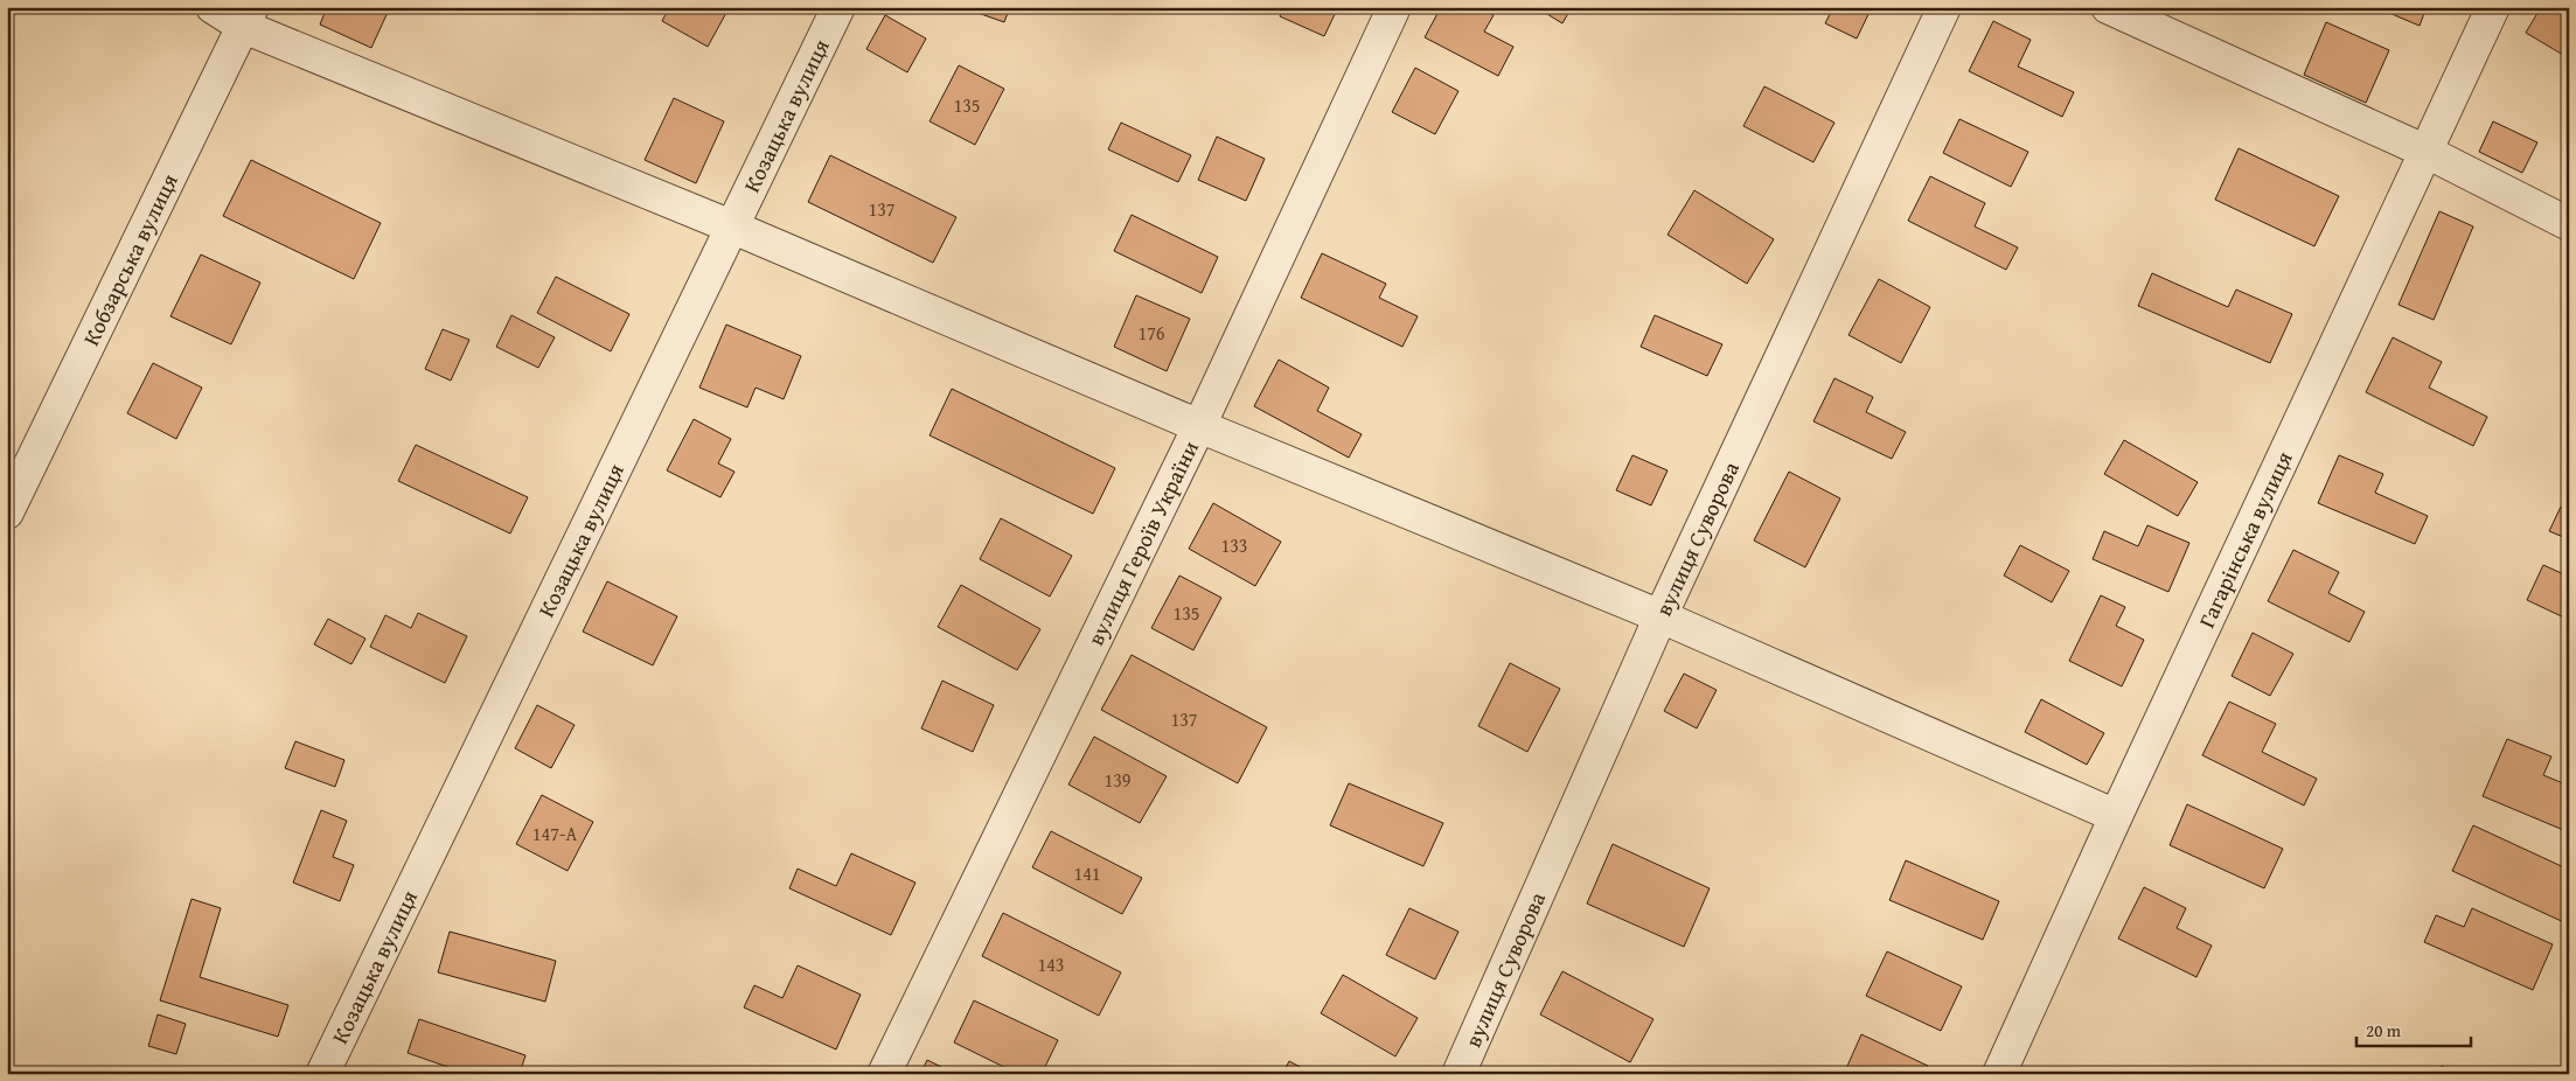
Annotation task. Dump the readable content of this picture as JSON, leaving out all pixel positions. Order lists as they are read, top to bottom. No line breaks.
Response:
{"streets":{"street":["Козацька вулиця","Кобзарська вулиця","вулиця Суворова","Гагарінська вулиця","вулиця Героїв України"]},"house_numbers":["135","137","176","133","135","137","139","147-А","141","143"],"scale_bar":"20 m"}
